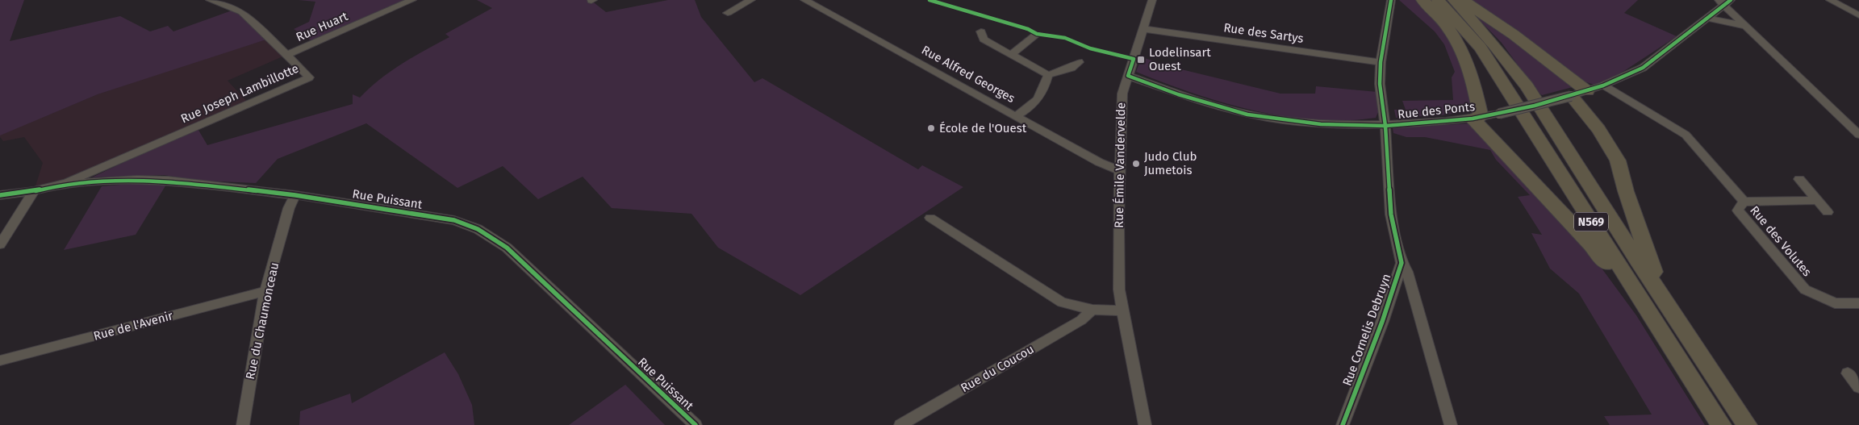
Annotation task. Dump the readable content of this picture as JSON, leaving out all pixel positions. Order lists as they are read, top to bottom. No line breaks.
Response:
{"streets":{"highway":["N569"],"street":["Rue Huart","Rue des Sartys","Rue Alfred Georges","Rue Joseph Lambillotte","Rue des Ponts","Rue Émile Vandervelde","Rue Puissant","Rue des Volutes","Rue du Chaumonceau","Rue de l'Avenir","Rue Cornelis Debruyn","Rue du Coucou"]},"crossings":[["Rue Huart","Rue Joseph Lambillotte"],["Rue des Sartys","Rue Émile Vandervelde"],["Rue des Sartys","Rue Cornelis Debruyn"],["Rue Alfred Georges","Rue Émile Vandervelde"],["Rue Joseph Lambillotte","Rue Puissant"],["Rue des Ponts","Rue Émile Vandervelde"],["Rue des Ponts","Rue des Volutes"],["Rue des Ponts","Rue Cornelis Debruyn"],["Rue Puissant","Rue du Chaumonceau"],["Rue du Chaumonceau","Rue de l'Avenir"]],"places":{"transit":["Lodelinsart Ouest"],"other":["École de l'Ouest","Judo Club Jumetois"]}}
